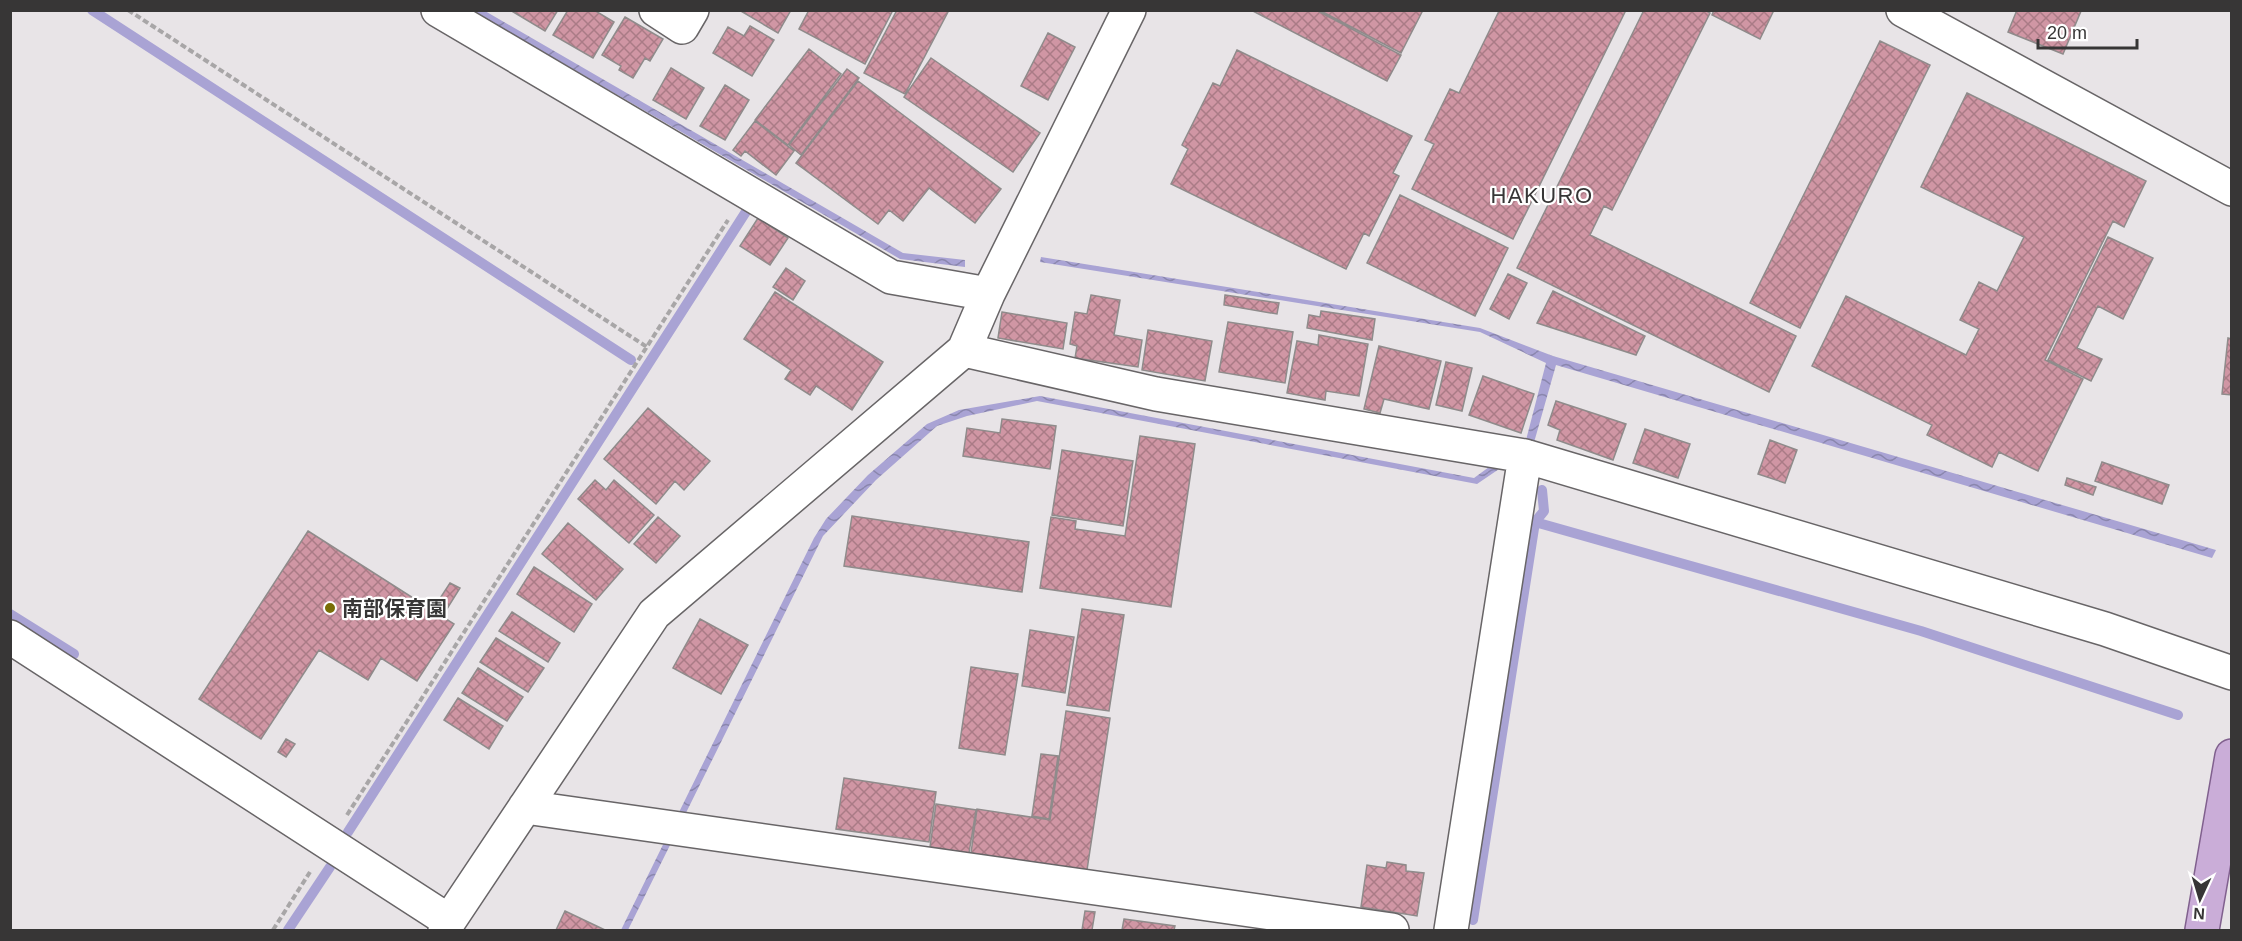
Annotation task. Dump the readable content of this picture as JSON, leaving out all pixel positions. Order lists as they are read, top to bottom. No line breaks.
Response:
{"districts":["HAKURO"],"places":["南部保育園"],"scale_bar":"20 m","north":"bottom"}
